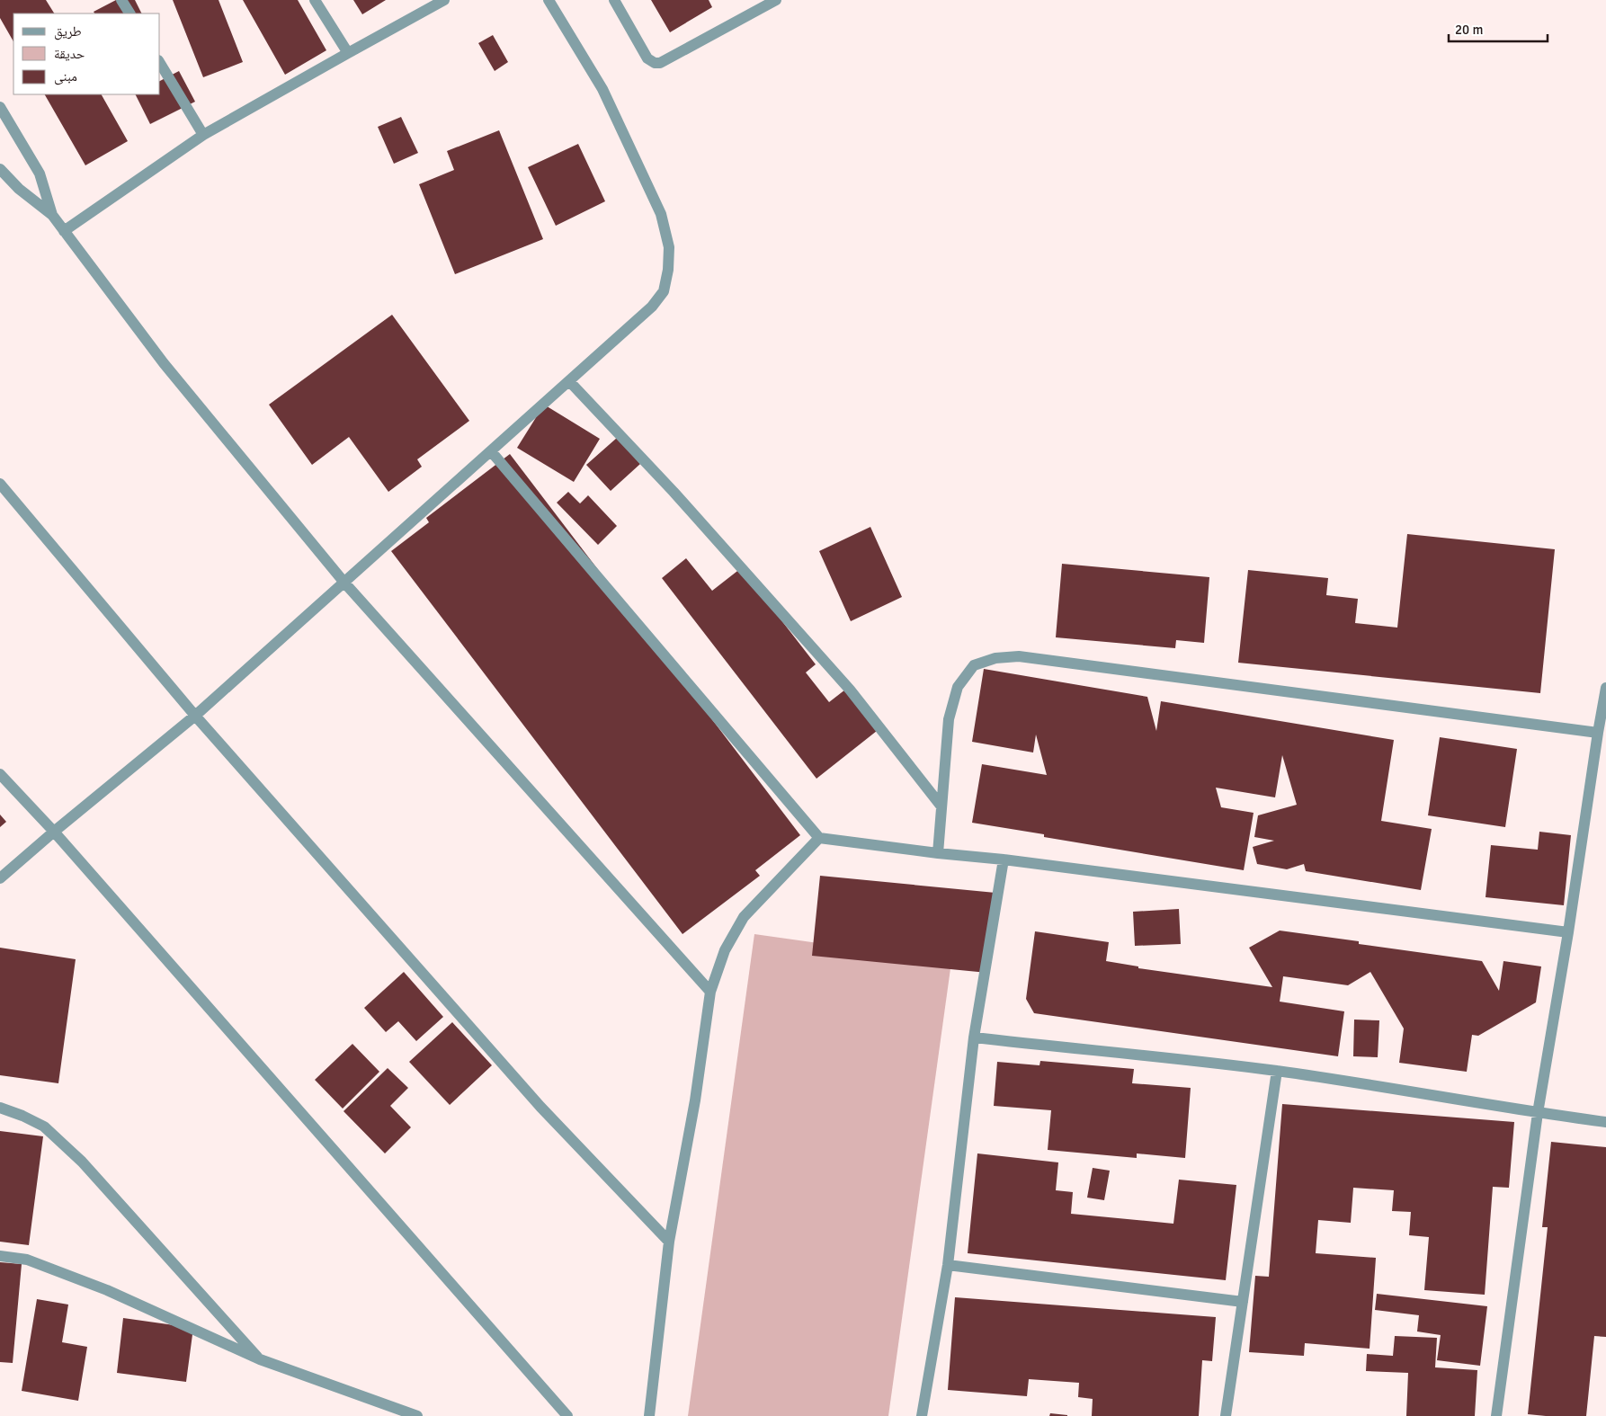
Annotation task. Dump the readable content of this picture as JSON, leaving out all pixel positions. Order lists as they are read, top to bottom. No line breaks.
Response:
{"legend":["طريق","حديقة","مبنى"],"scale_bar":"20 m"}
